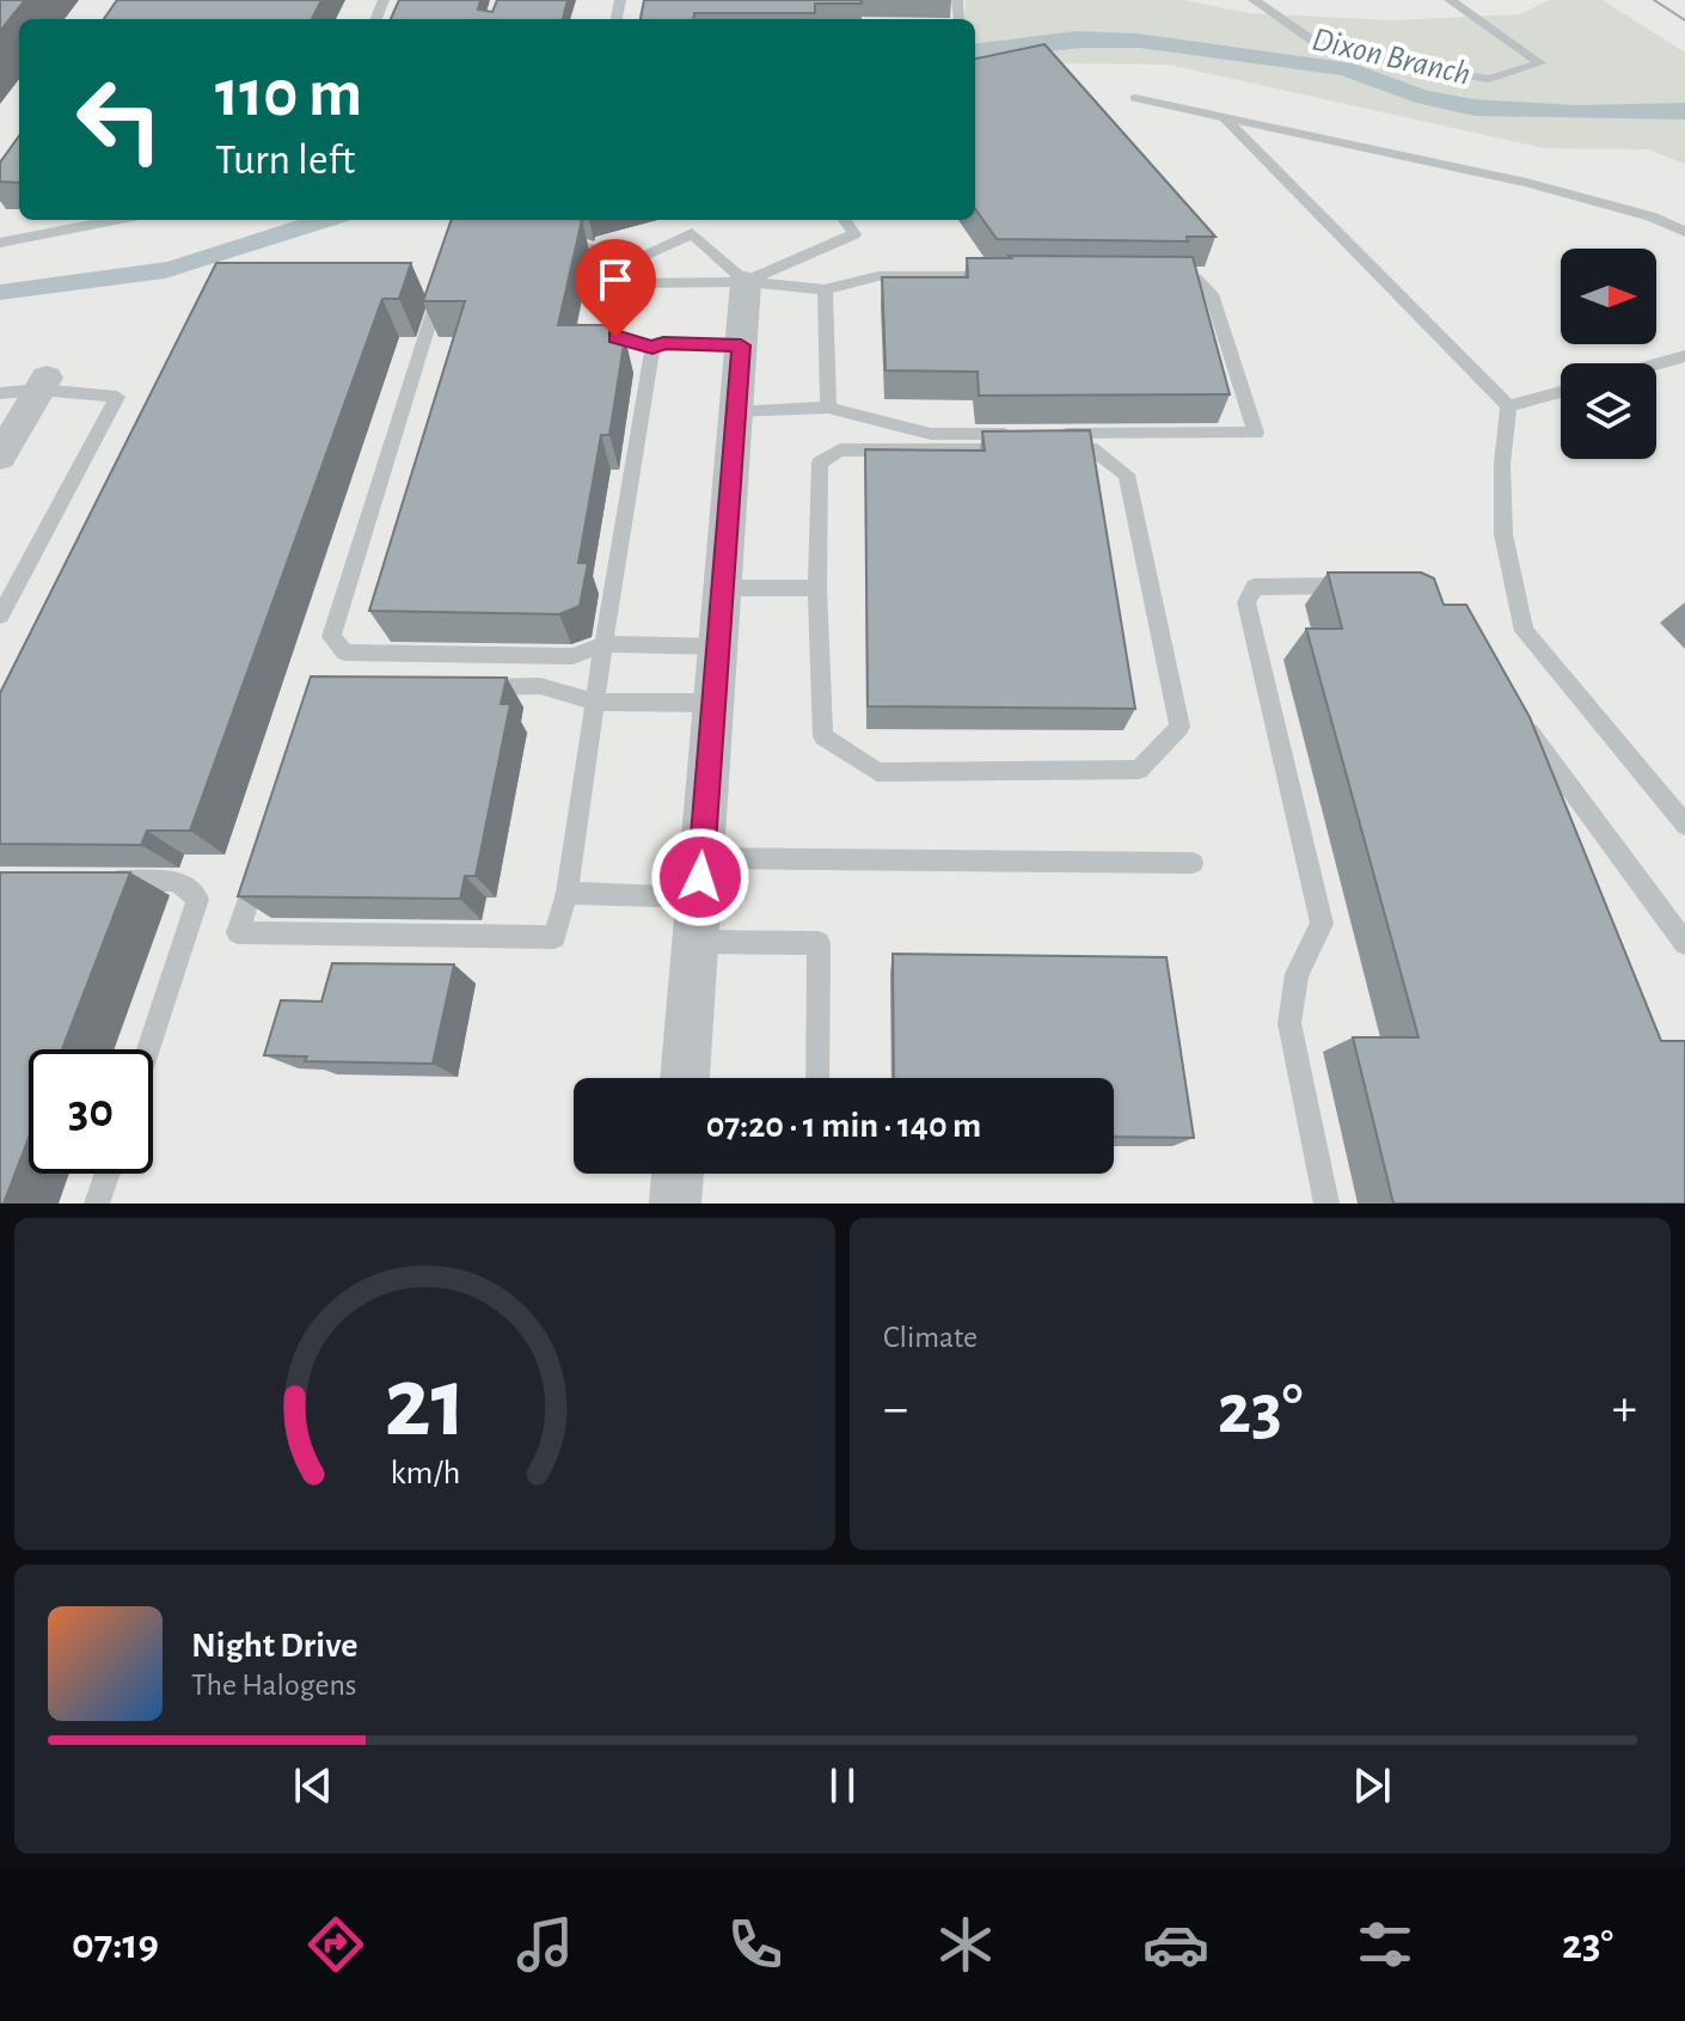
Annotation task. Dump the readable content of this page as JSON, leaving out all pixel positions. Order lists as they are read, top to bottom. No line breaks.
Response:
{"water":["Dixon Branch"],"north":"right","page":{"turn":["110 m","Turn left"],"limit":"30","trip":"07:20 · 1 min · 140 m","tile":"Climate","heat":["−","23°","+"],"song":["Night Drive","The Halogens"],"tabs":["07:19","23°"],"gauge":["21","km/h"]}}
